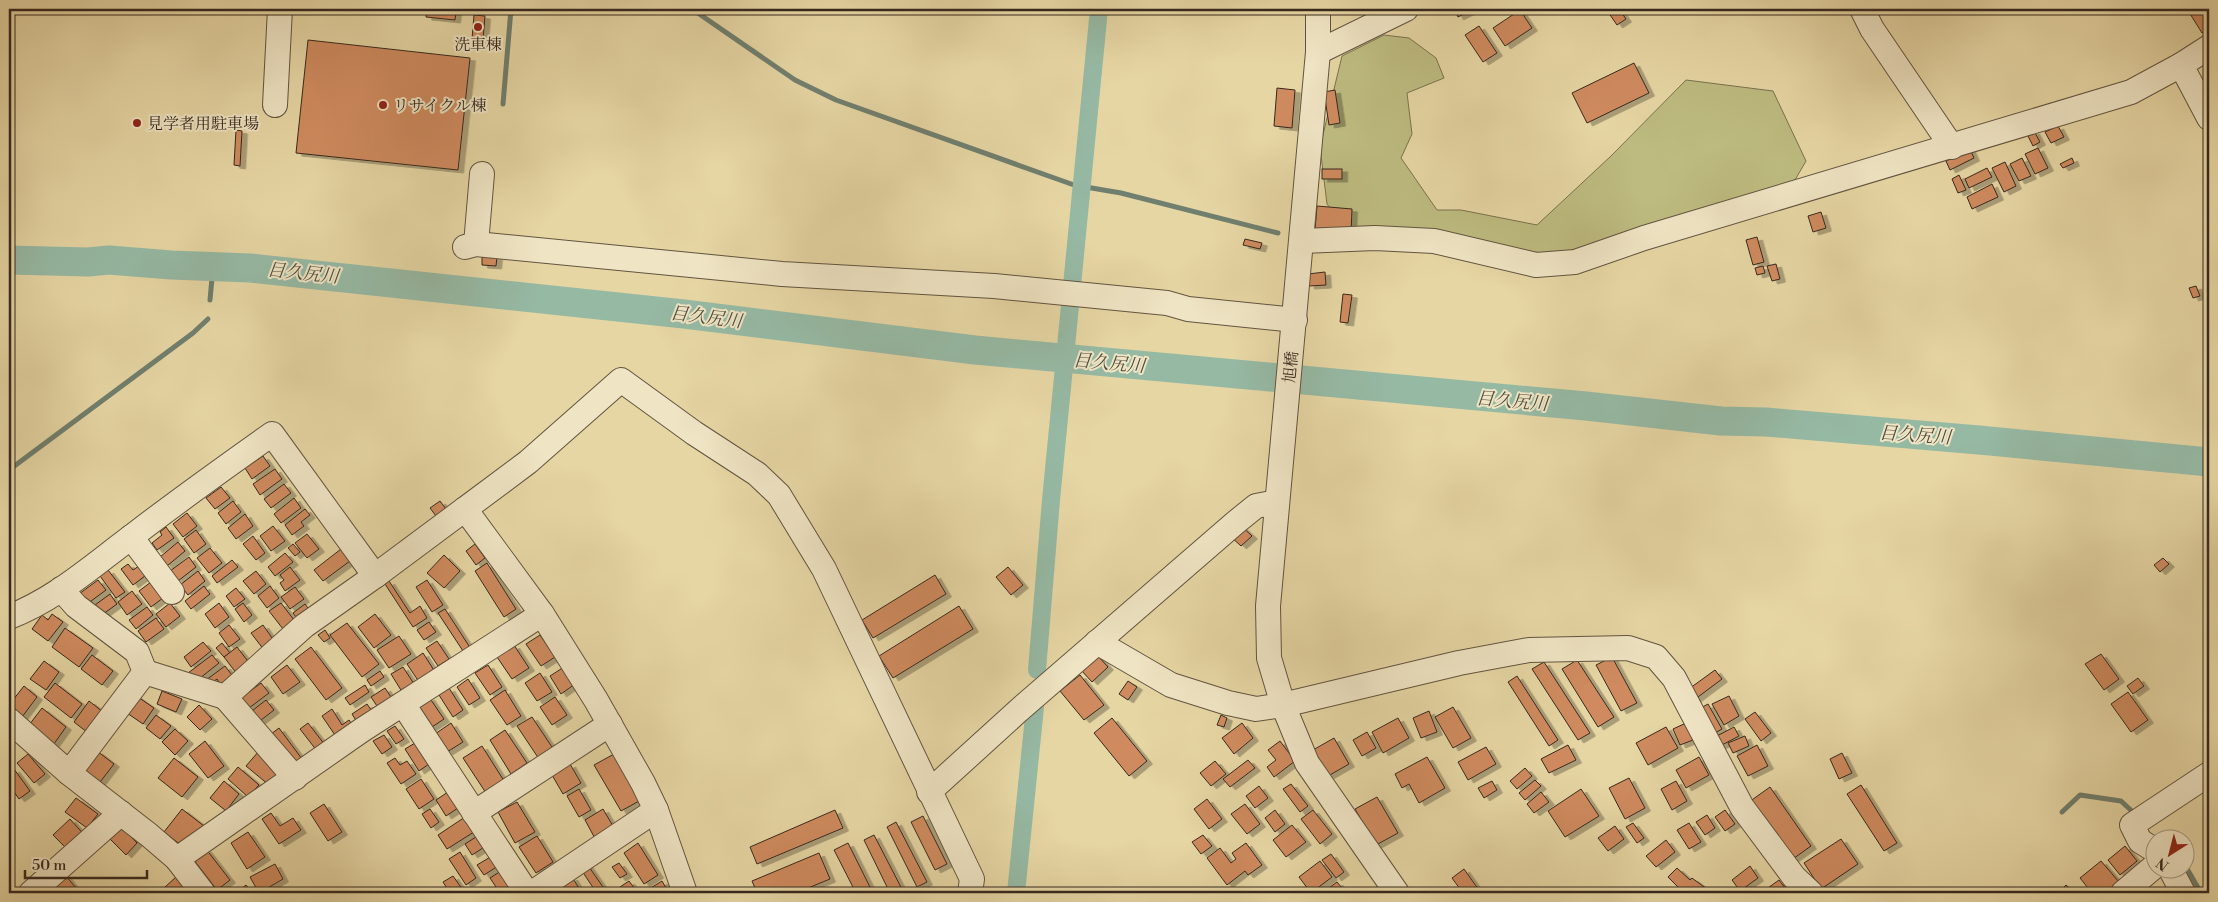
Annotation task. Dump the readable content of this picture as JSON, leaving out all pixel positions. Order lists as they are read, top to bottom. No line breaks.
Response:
{"streets":{"street":["旭橋"]},"water":["目久尻川"],"places":["洗車棟","リサイクル棟","見学者用駐車場"],"scale_bar":"50 m","north":"bottom left"}
